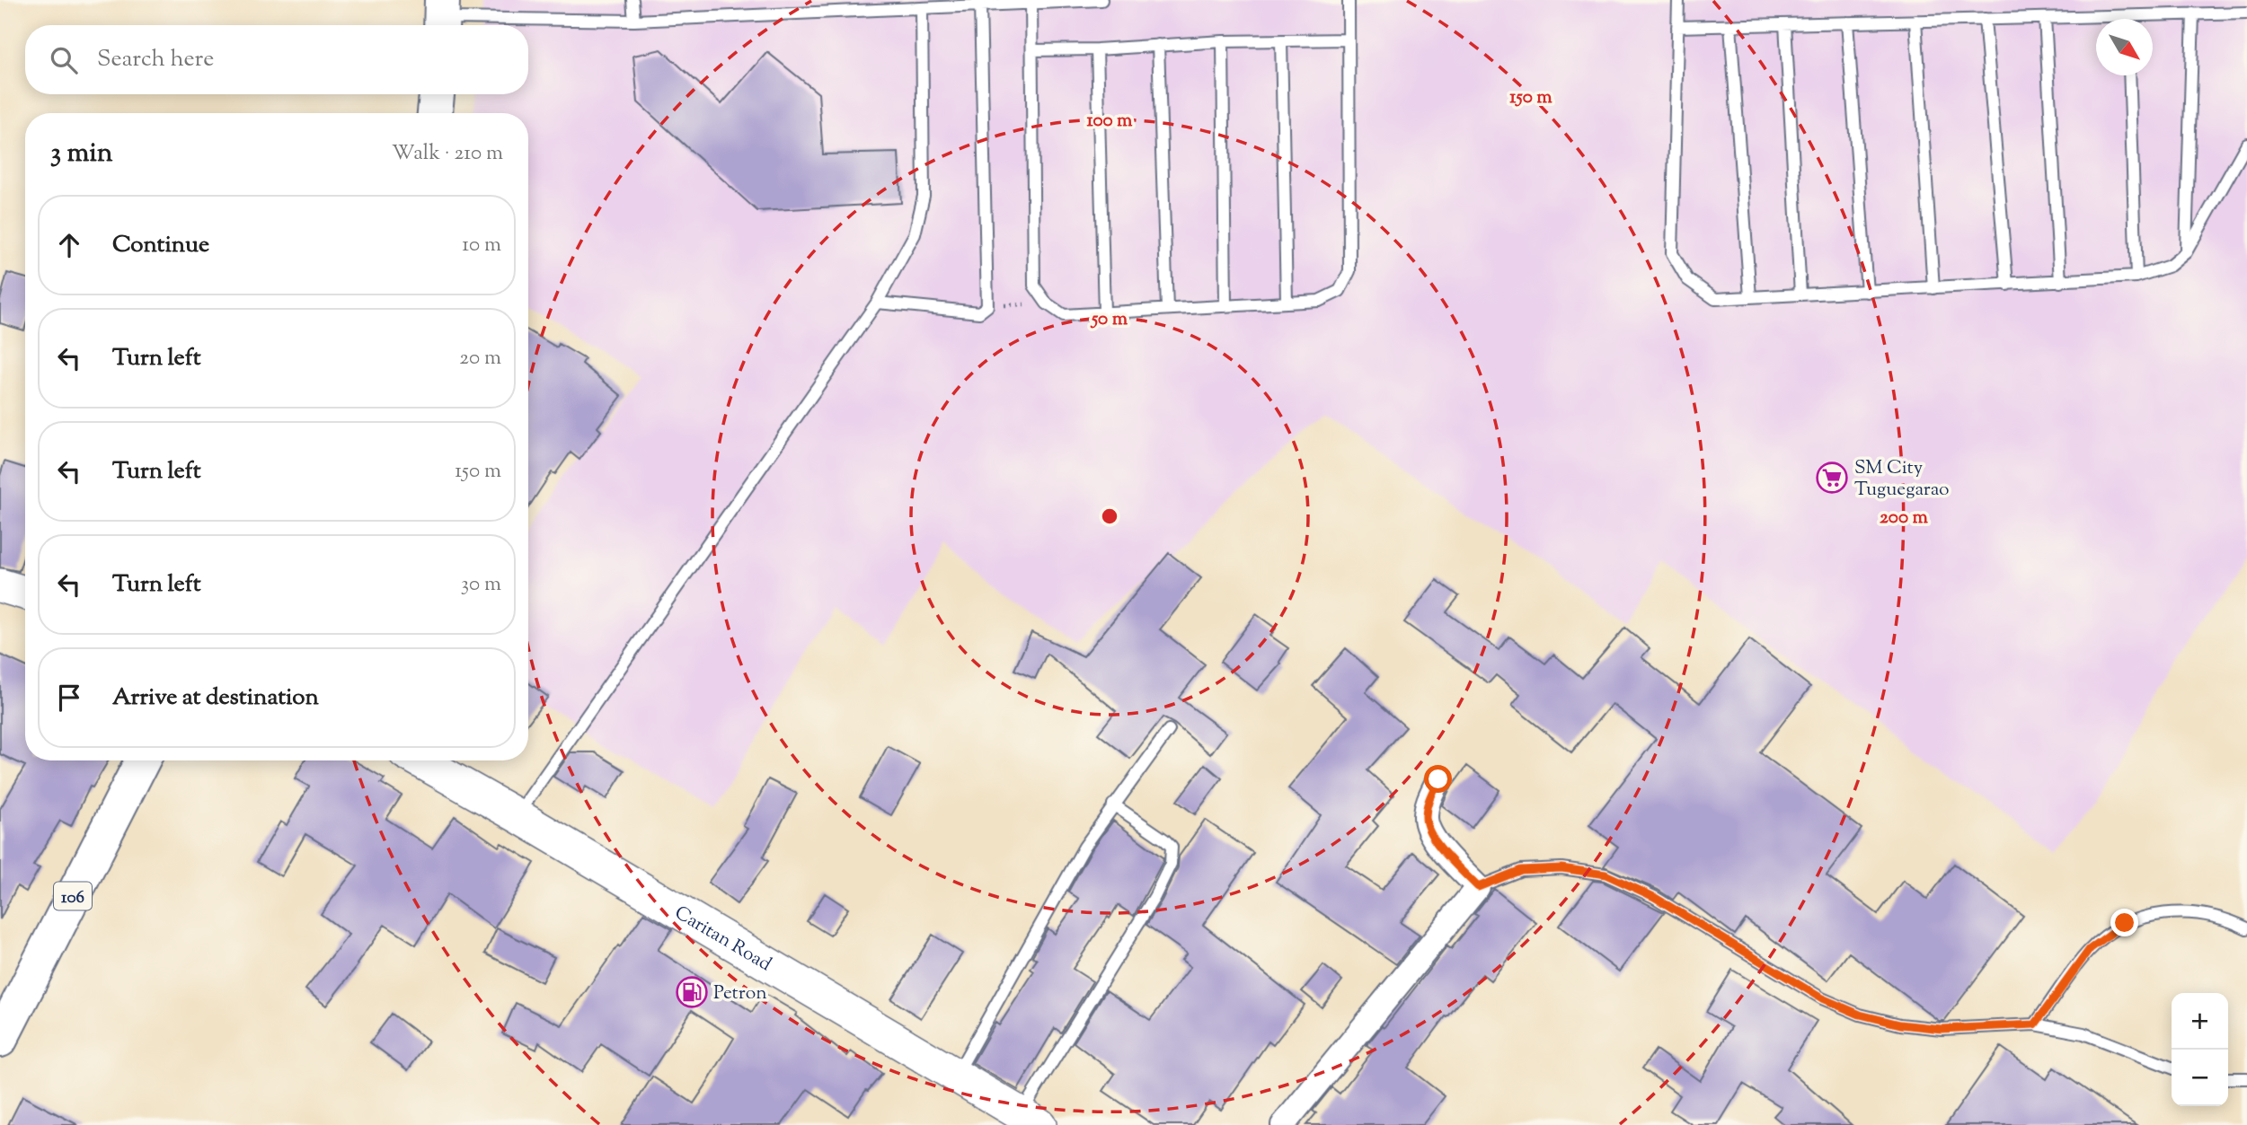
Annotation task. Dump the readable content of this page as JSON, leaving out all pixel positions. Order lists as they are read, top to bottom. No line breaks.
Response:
{"streets":{"highway":["106"],"main road":["Caritan Road"]},"places":{"supermarket":["SM City Tuguegarao"],"fuel station":["Petron"]},"north":"bottom right","page":{"search":"Search here","heading":["3 min","Walk · 210 m"],"list":[["Continue","10 m"],["Turn left","20 m"],["Turn left","150 m"],["Turn left","30 m"],"Arrive at destination"],"map_buttons":["+","−"]},"rings":["150 m","100 m","50 m","200 m"]}
